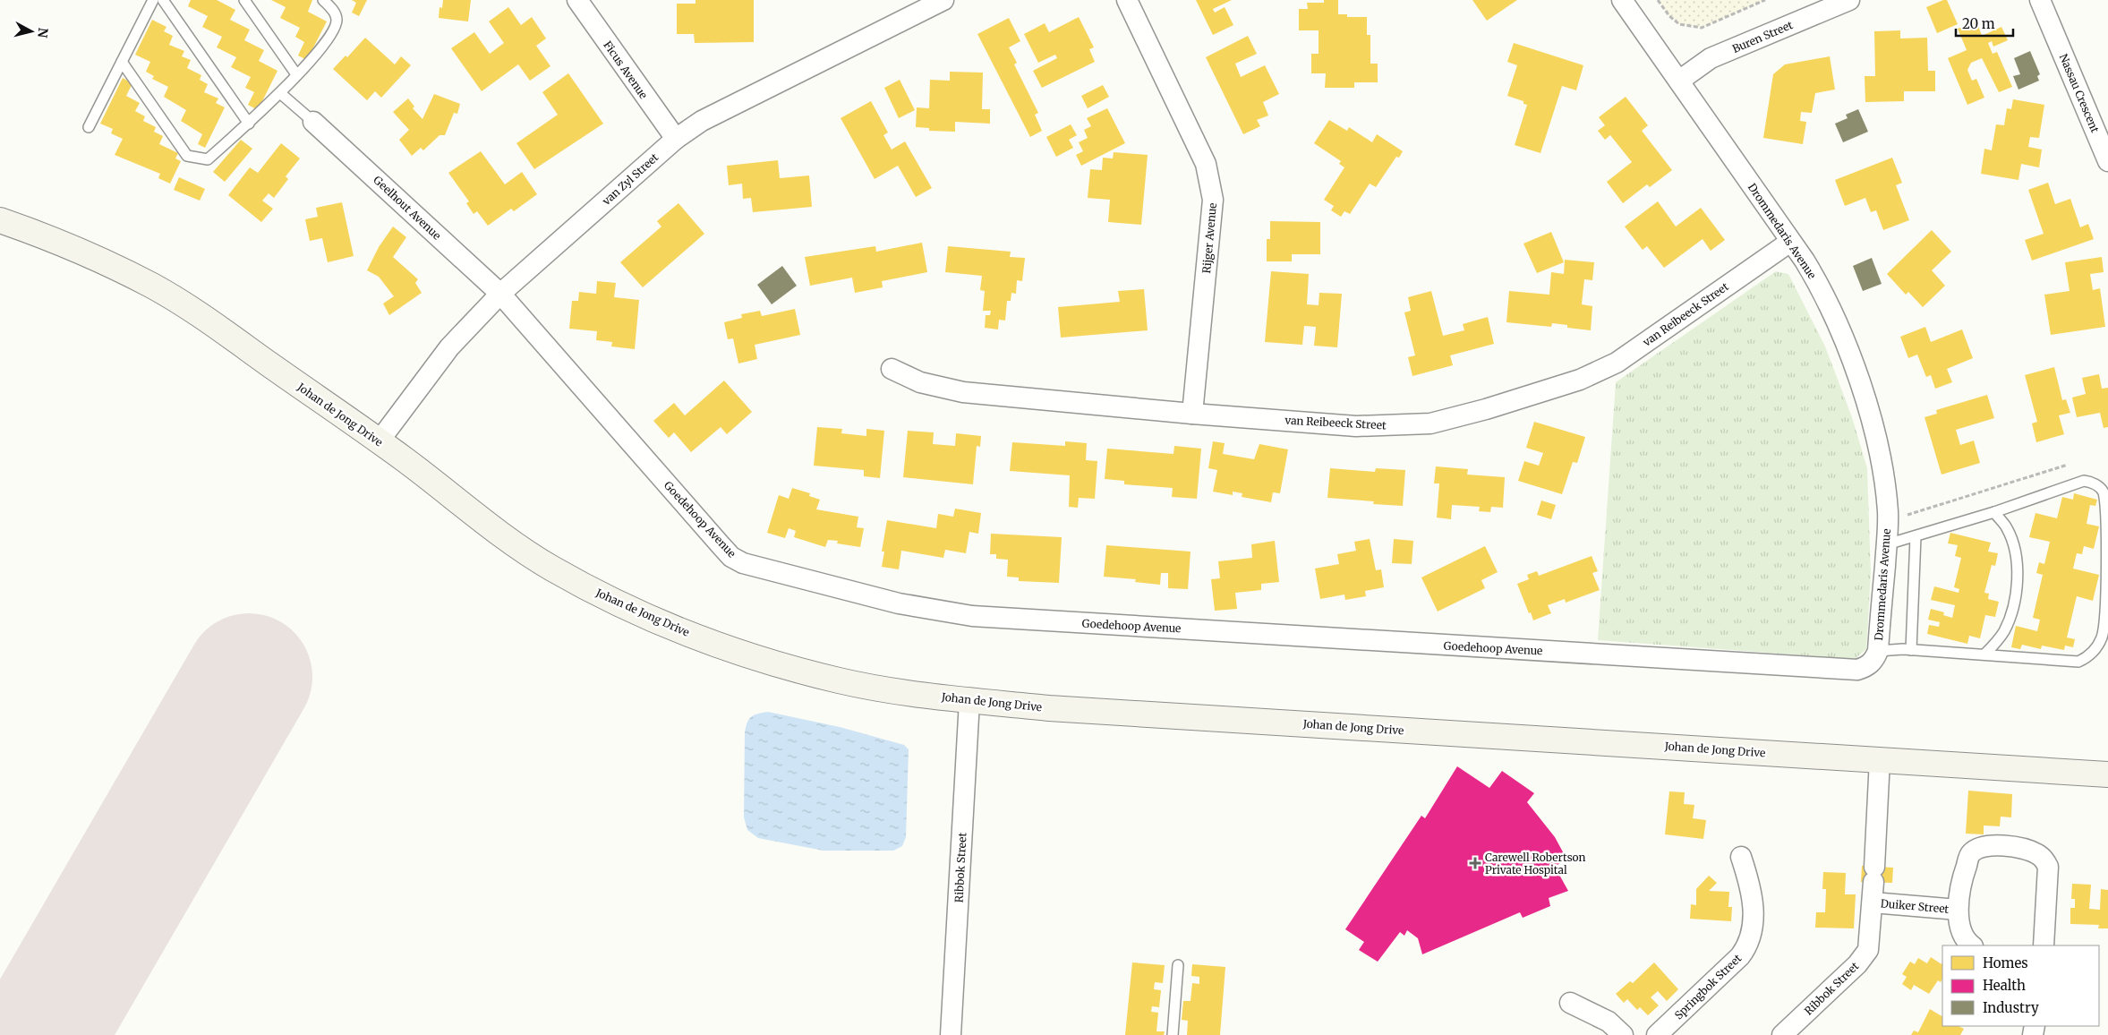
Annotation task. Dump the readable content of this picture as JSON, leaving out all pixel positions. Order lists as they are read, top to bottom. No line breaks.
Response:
{"streets":{"street":["Buren Street","Ficus Avenue","Nassau Crescent","van Zyl Street","Geelhout Avenue","Drommedaris Avenue","Rijger Avenue","van Reibeeck Street","Johan de Jong Drive","Goedehoop Avenue","Ribbok Street","Duiker Street","Springbok Street"]},"crossings":[["Buren Street","Drommedaris Avenue"],["Ficus Avenue","van Zyl Street"],["van Zyl Street","Geelhout Avenue"],["van Zyl Street","Johan de Jong Drive"],["van Zyl Street","Goedehoop Avenue"],["Geelhout Avenue","Goedehoop Avenue"],["Drommedaris Avenue","van Reibeeck Street"],["Drommedaris Avenue","Goedehoop Avenue"],["Rijger Avenue","van Reibeeck Street"],["Johan de Jong Drive","Ribbok Street"],["Ribbok Street","Duiker Street"]],"places":{"health":["Carewell Robertson Private Hospital"]},"legend":["Homes","Health","Industry"],"scale_bar":"20 m","north":"right"}
